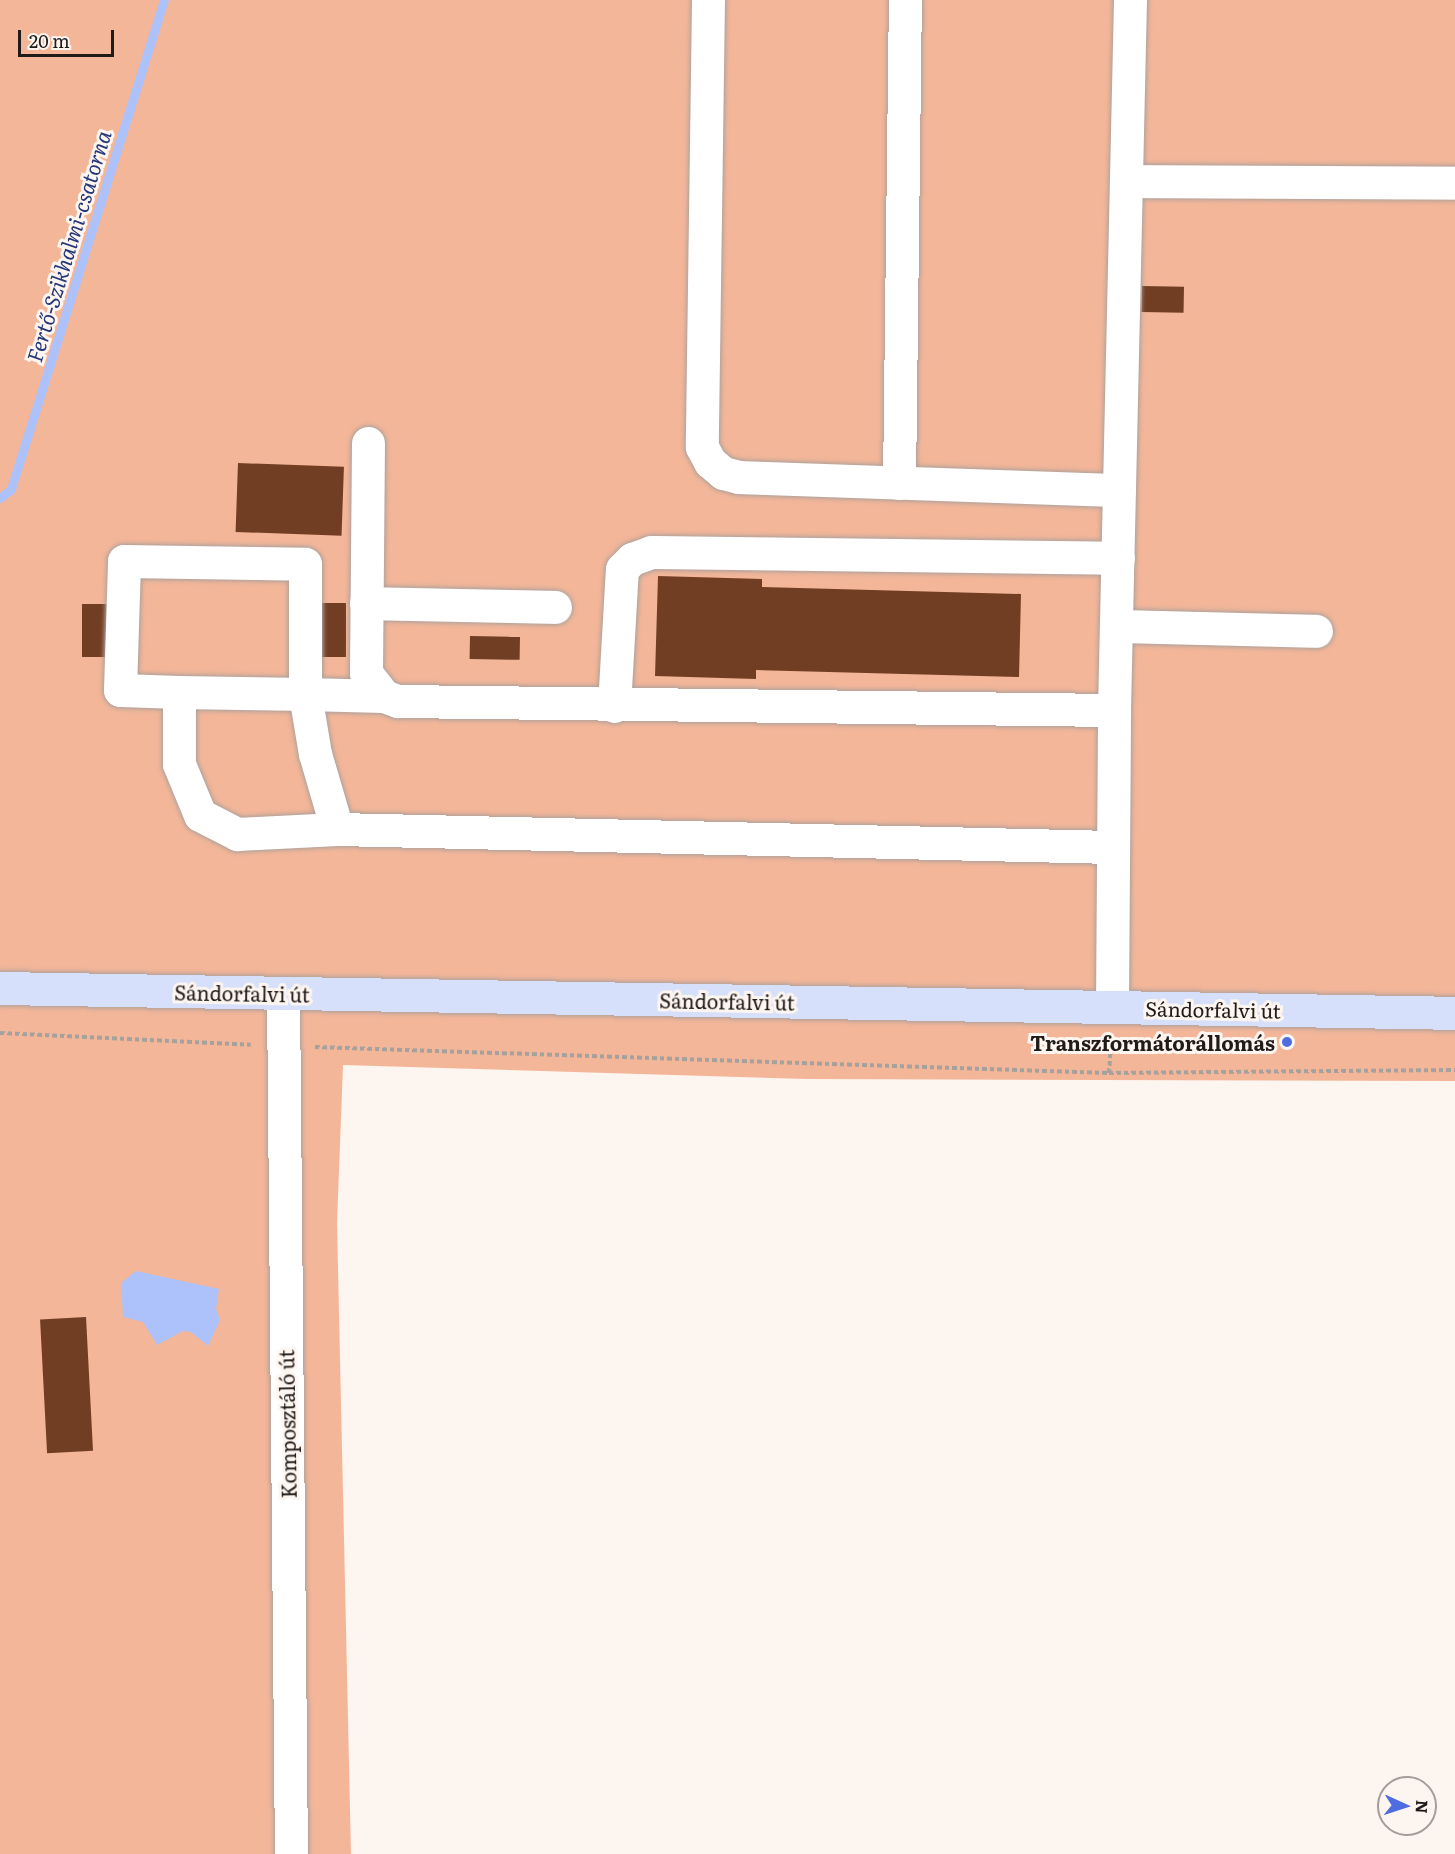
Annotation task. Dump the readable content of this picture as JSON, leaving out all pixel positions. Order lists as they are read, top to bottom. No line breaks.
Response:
{"streets":{"main road":["Sándorfalvi út"],"street":["Komposztáló út"]},"crossings":[["Sándorfalvi út","Komposztáló út"]],"water":["Fertő-Szikhalmi-csatorna"],"places":["Transzformátorállomás"],"scale_bar":"20 m","north":"right"}
